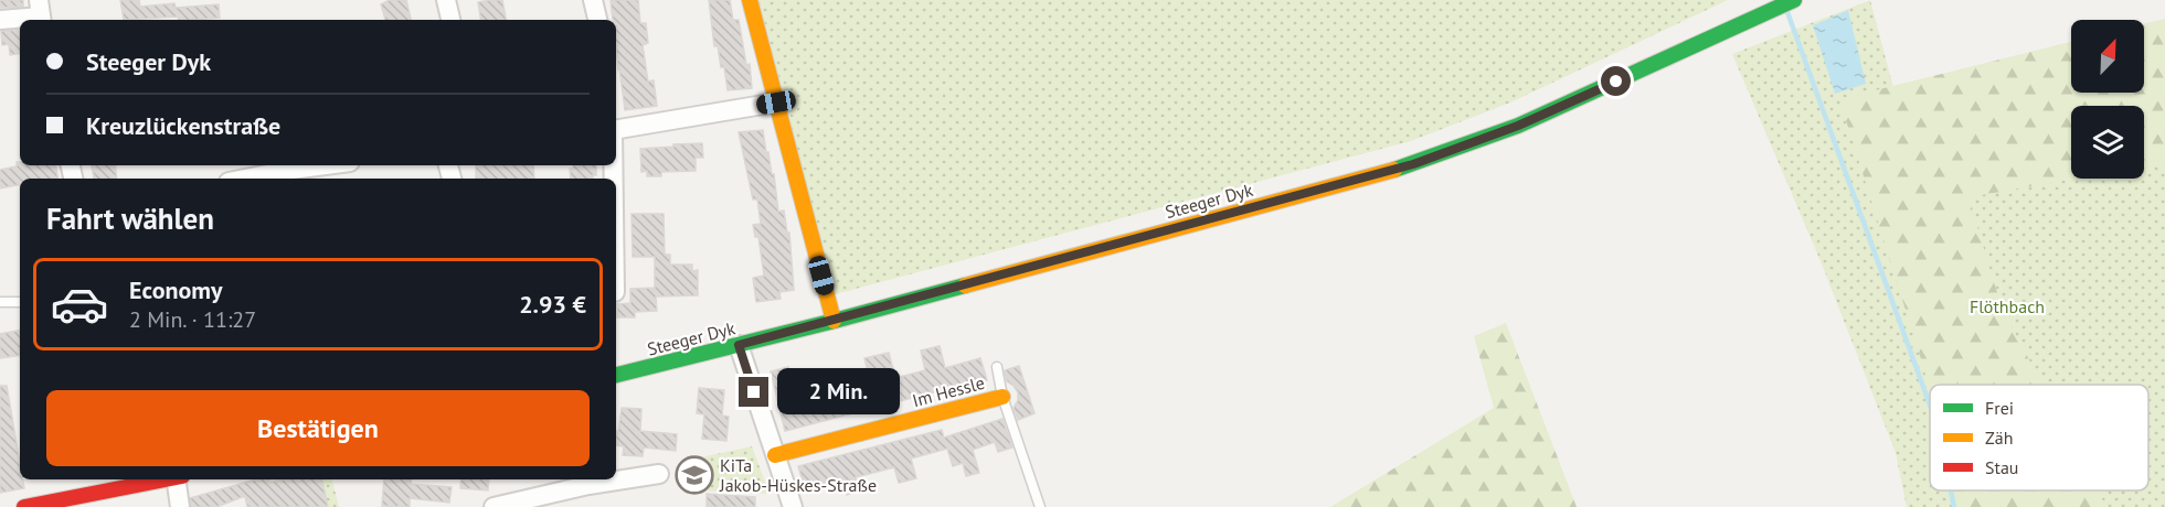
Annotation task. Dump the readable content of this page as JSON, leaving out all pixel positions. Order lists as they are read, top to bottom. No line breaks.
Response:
{"streets":{"street":["Steeger Dyk","Im Hessle"]},"parks":["Flöthbach"],"places":{"school or university":["KiTa Jakob-Hüskes-Straße"]},"legend":["Frei","Zäh","Stau"],"north":"top right","page":{"banner":["Steeger Dyk","Kreuzlückenstraße"],"heading":"Fahrt wählen","list":[{"name":"Economy","note":"2 Min. · 11:27","value":"2.93 €"}],"bubble":"2 Min.","buttons":"Bestätigen"}}
